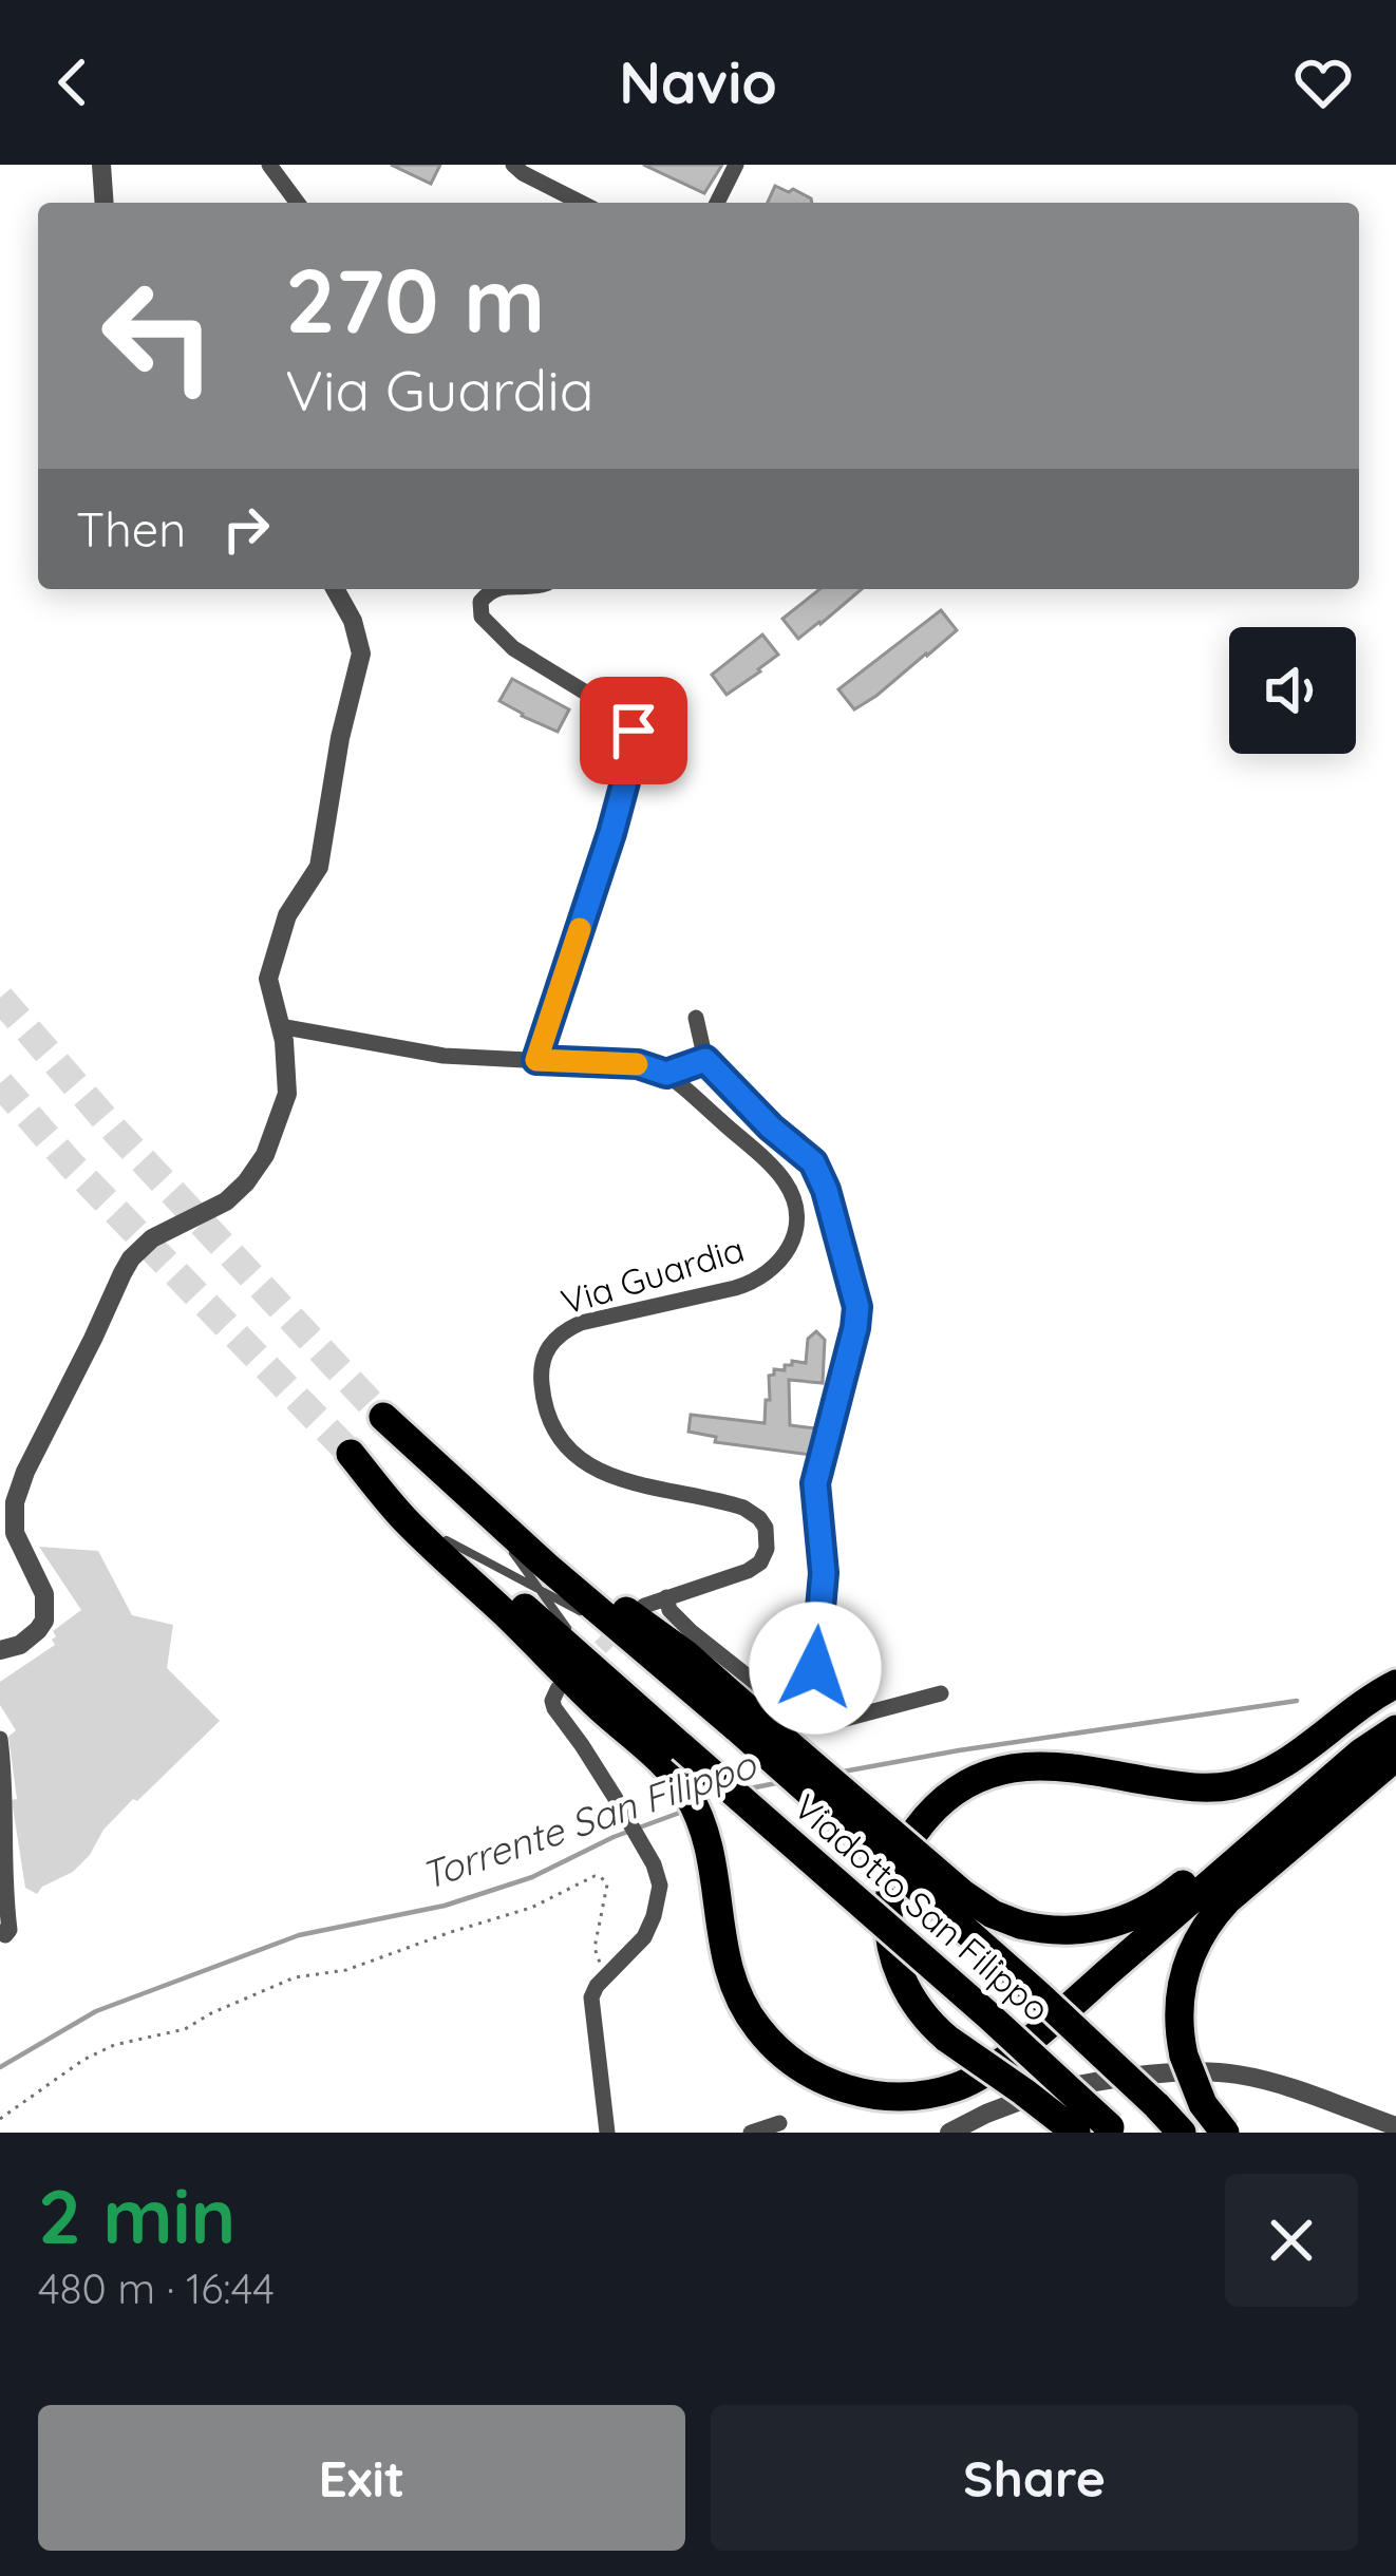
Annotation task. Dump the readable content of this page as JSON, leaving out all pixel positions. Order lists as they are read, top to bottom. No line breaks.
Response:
{"streets":{"highway":["Viadotto San Filippo"],"street":["Via Guardia"]},"water":["Torrente San Filippo"],"page":{"header":"Navio","turn":["270 m","Via Guardia"],"then":"Then","heading":["2 min","480 m · 16:44"],"buttons":["Exit","Share"]}}
